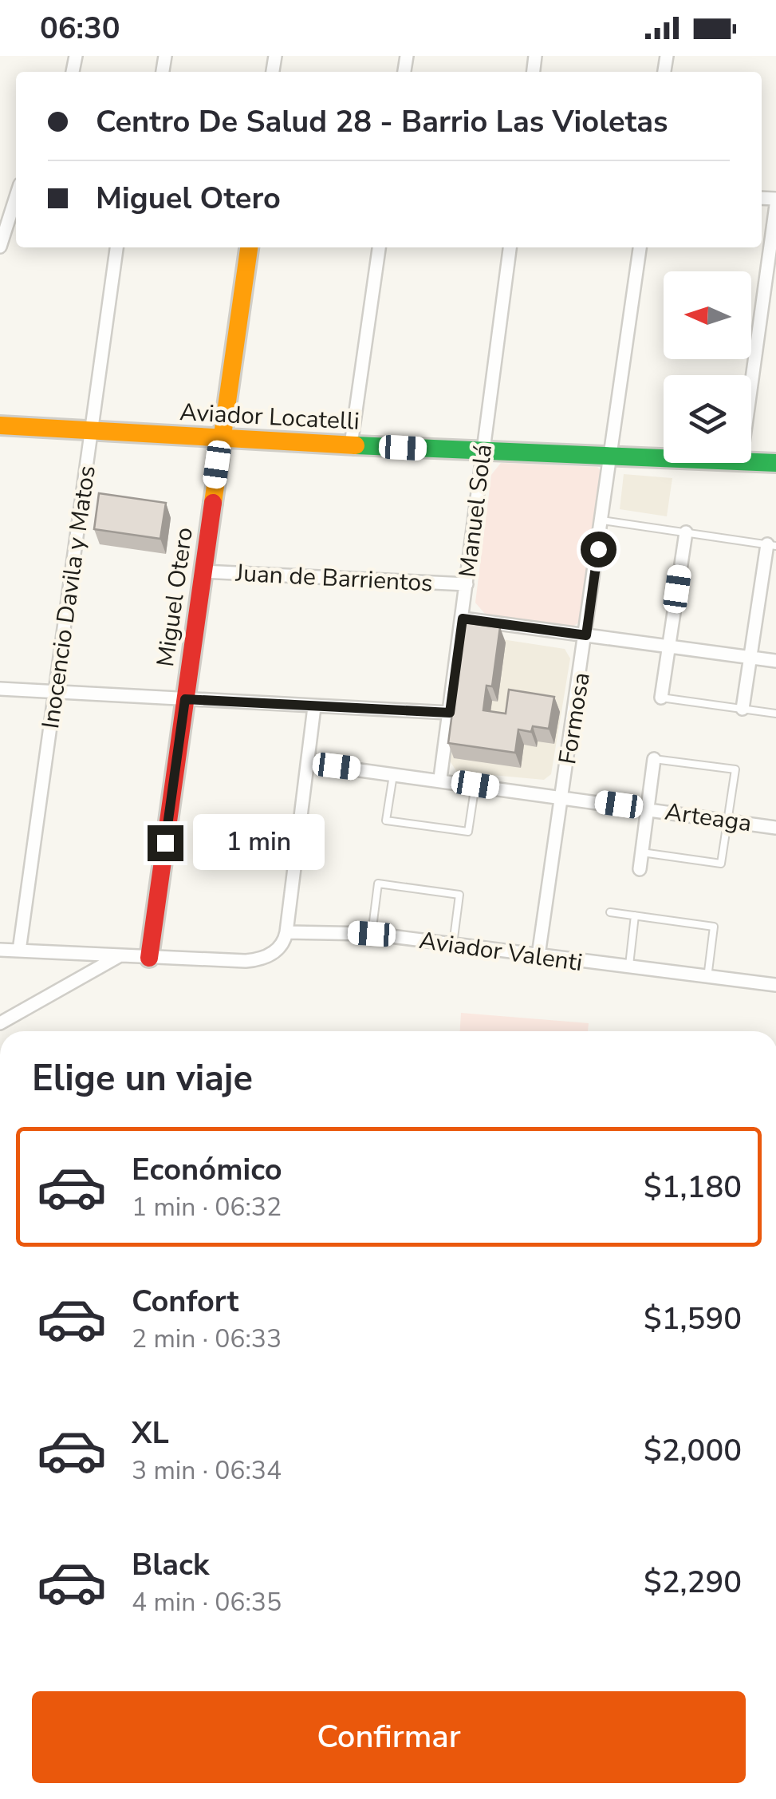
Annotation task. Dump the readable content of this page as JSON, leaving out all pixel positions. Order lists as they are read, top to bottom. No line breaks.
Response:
{"streets":{"street":["Aviador Locatelli","Manuel Solá","Juan de Barrientos","Inocencio Davila y Matos","Miguel Otero","Formosa","Arteaga","Aviador Valenti"]},"crossings":[["Aviador Locatelli","Manuel Solá"],["Aviador Locatelli","Inocencio Davila y Matos"],["Aviador Locatelli","Miguel Otero"],["Aviador Locatelli","Formosa"],["Manuel Solá","Juan de Barrientos"],["Manuel Solá","Arteaga"],["Juan de Barrientos","Miguel Otero"],["Formosa","Arteaga"],["Formosa","Aviador Valenti"]],"north":"left","page":{"status":"06:30","banner":["Centro De Salud 28 - Barrio Las Violetas","Miguel Otero"],"bubble":"1 min","heading":"Elige un viaje","list":[{"name":"Económico","note":"1 min · 06:32","value":"$1,180"},{"name":"Confort","note":"2 min · 06:33","value":"$1,590"},{"name":"XL","note":"3 min · 06:34","value":"$2,000"},{"name":"Black","note":"4 min · 06:35","value":"$2,290"}],"buttons":"Confirmar"}}
